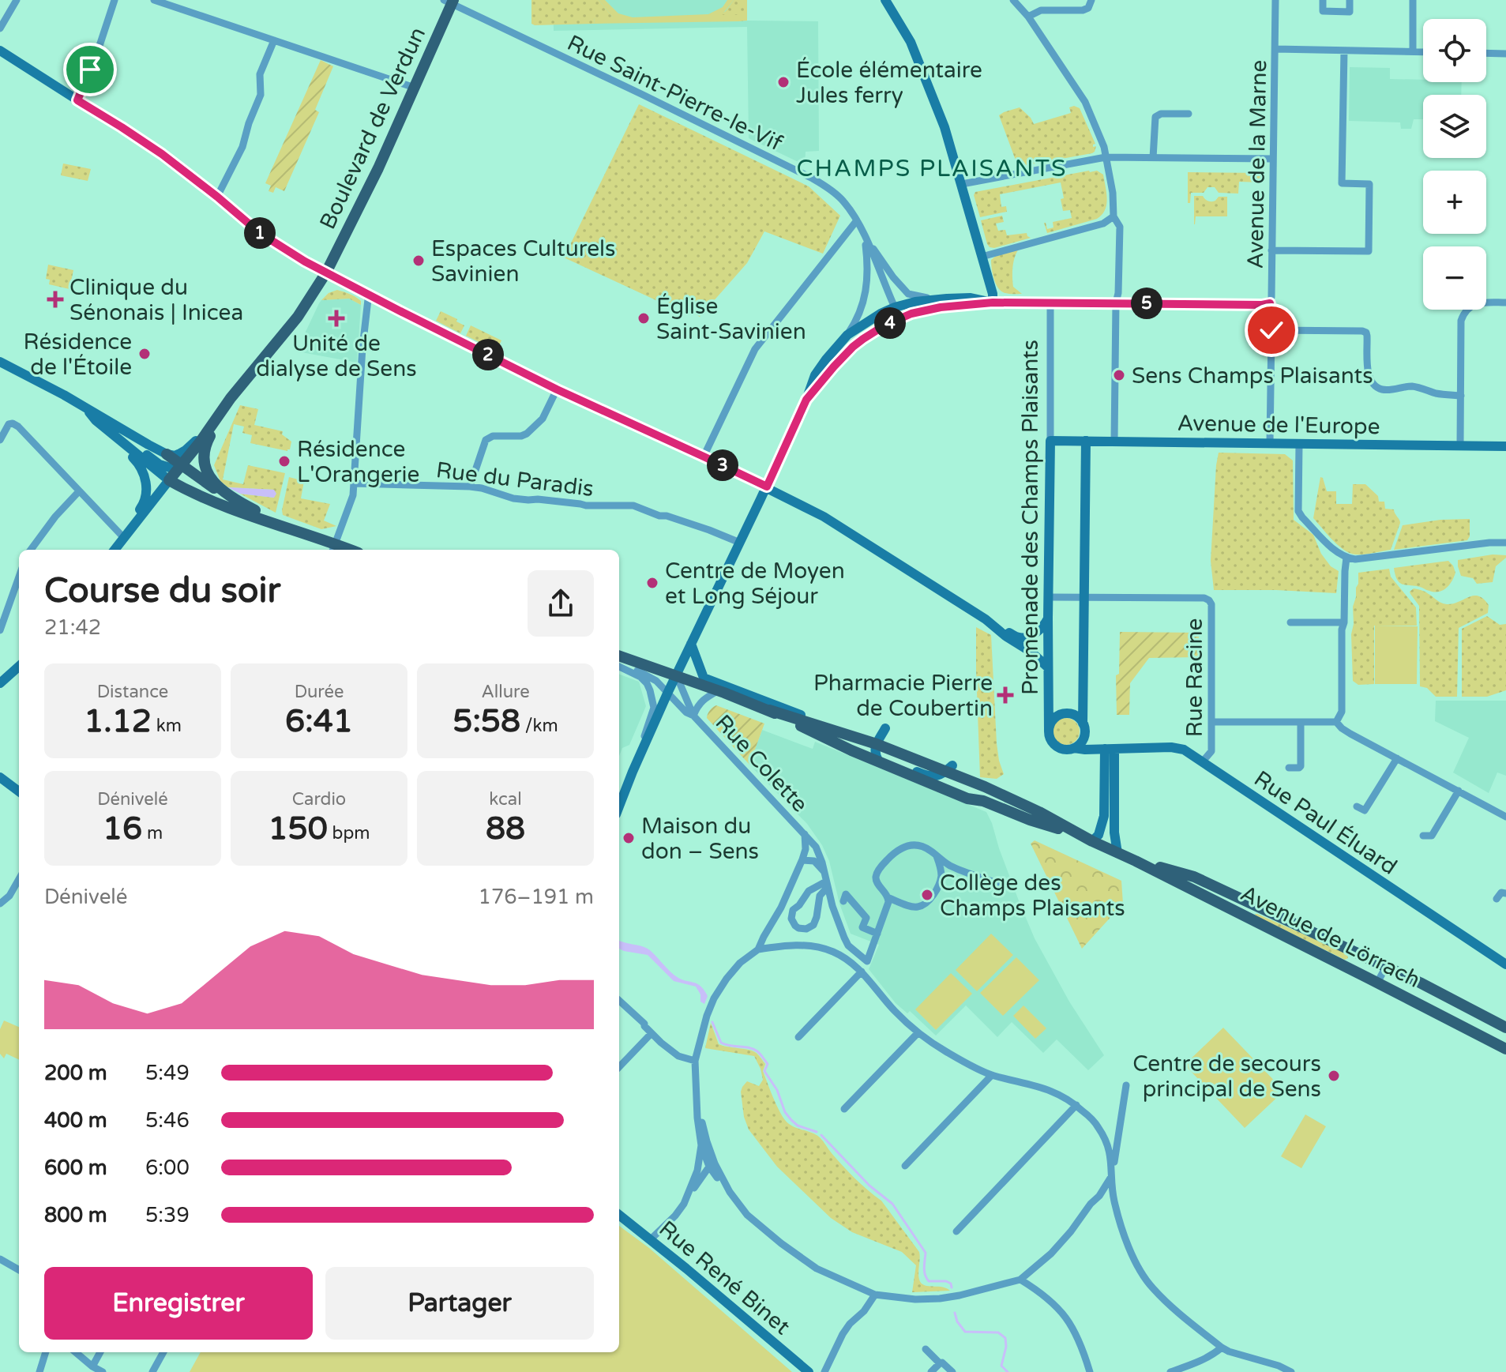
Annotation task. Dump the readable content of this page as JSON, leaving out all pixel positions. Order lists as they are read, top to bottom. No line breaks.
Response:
{"streets":{"main road":["Boulevard de Verdun","Avenue de Lörrach"],"street":["Rue Saint-Pierre-le-Vif","Avenue de la Marne","Avenue de l'Europe","Rue du Paradis","Promenade des Champs Plaisants","Rue Racine","Rue Colette","Rue Paul Éluard","Rue René Binet"]},"crossings":[["Rue Saint-Pierre-le-Vif","Boulevard de Verdun"],["Avenue de la Marne","Avenue de l'Europe"],["Avenue de l'Europe","Promenade des Champs Plaisants"],["Promenade des Champs Plaisants","Rue Racine"],["Rue Racine","Rue Paul Éluard"],["Rue Colette","Avenue de Lörrach"]],"districts":["CHAMPS PLAISANTS"],"places":{"other":["École élémentaire Jules ferry","Espaces Culturels Savinien","Église Saint-Savinien","Résidence de l'Étoile","Sens Champs Plaisants","Résidence L'Orangerie","Centre de Moyen et Long Séjour","Maison du don – Sens","Collège des Champs Plaisants","Centre de secours principal de Sens"],"health":["Clinique du Sénonais | Inicea","Unité de dialyse de Sens","Pharmacie Pierre de Coubertin"]},"page":{"map_buttons":["+","−"],"pins":["1","5","4","2","3"],"heading":["Course du soir","21:42"],"stats":[["Distance","1.12 km"],["Durée","6:41"],["Allure","5:58 /km"],["Dénivelé","16 m"],["Cardio","150 bpm"],["kcal","88"]],"chart":["Dénivelé","176–191 m"],"list":[{"name":"200 m","note":"5:49"},{"name":"400 m","note":"5:46"},{"name":"600 m","note":"6:00"},{"name":"800 m","note":"5:39"}],"buttons":["Enregistrer","Partager"]}}
